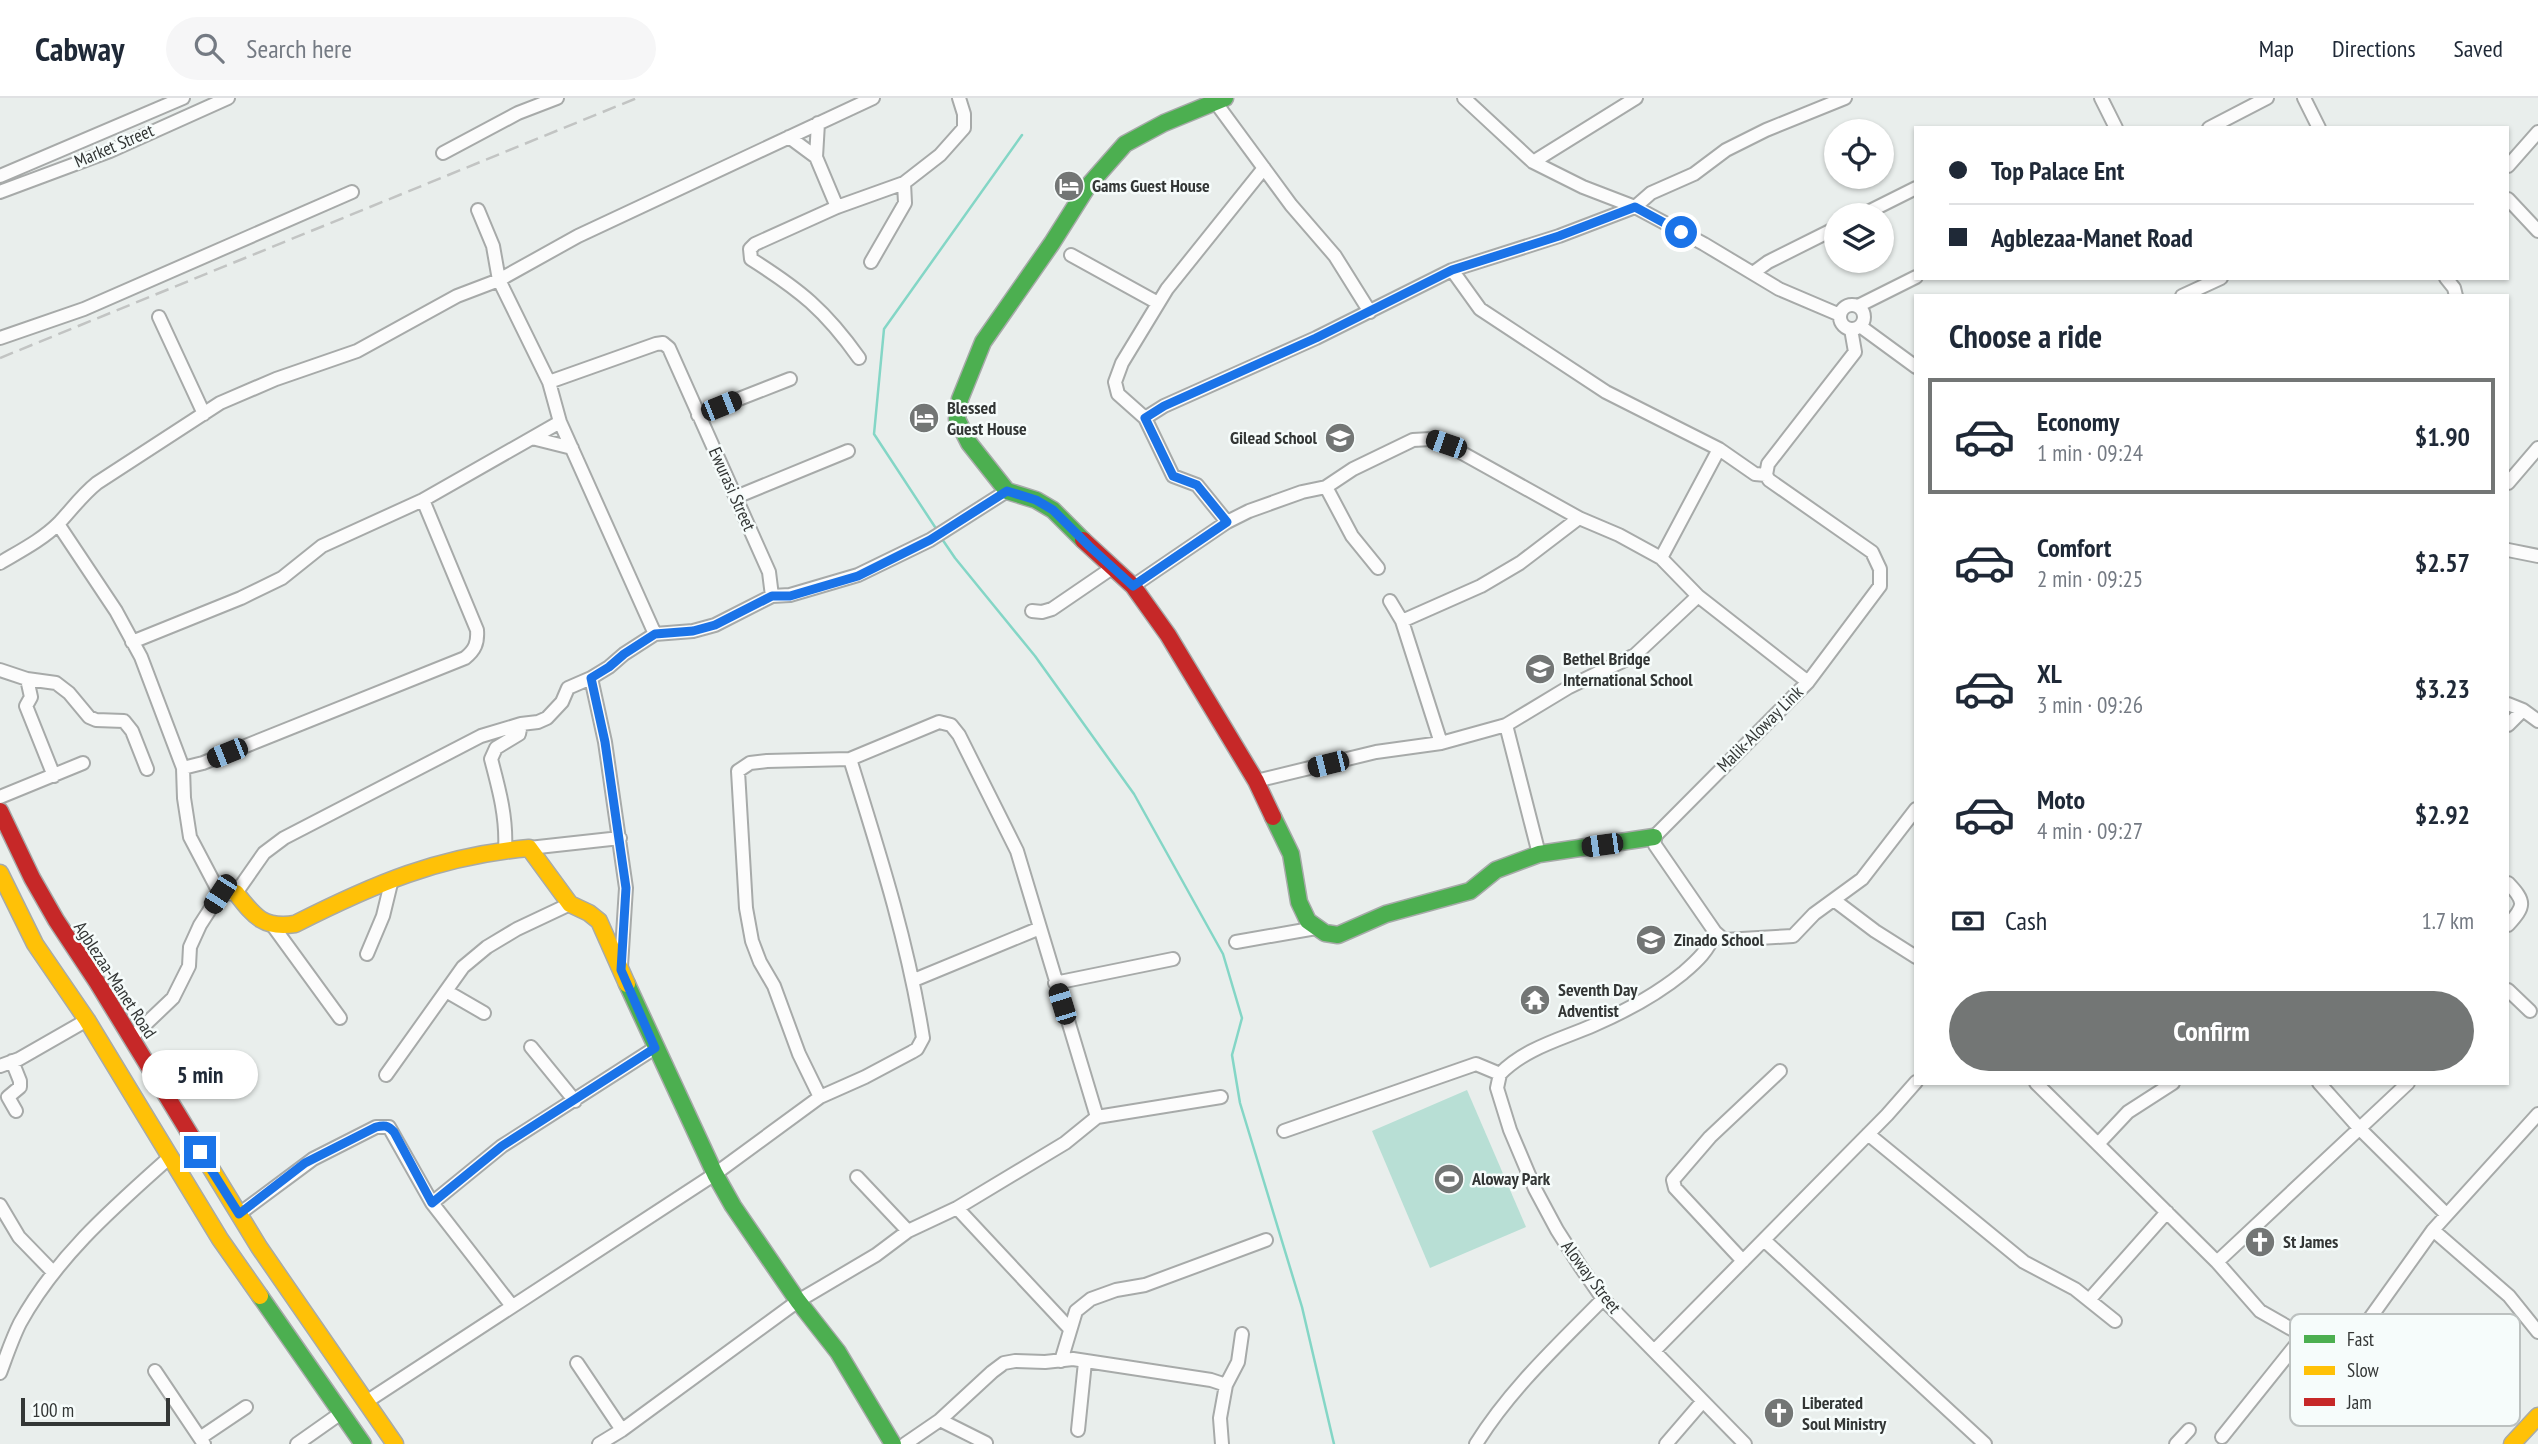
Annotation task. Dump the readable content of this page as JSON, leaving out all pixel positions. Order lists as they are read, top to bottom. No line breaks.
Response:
{"streets":{"street":["Market Street","Ewurasi Street","Malik-Aloway Link","Agblezaa-Manet Road","Aloway Street"]},"places":{"hotel":["Gams Guest House","Blessed Guest House"],"school or university":["Gilead School","Bethel Bridge International School","Zinado School"],"temple":["Seventh Day Adventist"],"sports":["Aloway Park"],"church":["St James","Liberated Soul Ministry"]},"legend":["Fast","Slow","Jam"],"scale_bar":"100 m","page":{"header":"Cabway","search":"Search here","nav":["Map","Directions","Saved"],"banner":["Top Palace Ent","Agblezaa-Manet Road"],"heading":"Choose a ride","list":[{"name":"Economy","note":"1 min · 09:24","value":"$1.90"},{"name":"Comfort","note":"2 min · 09:25","value":"$2.57"},{"name":"XL","note":"3 min · 09:26","value":"$3.23"},{"name":"Moto","note":"4 min · 09:27","value":"$2.92"}],"pay":["Cash","1.7 km"],"buttons":"Confirm","bubble":"5 min","scale":"100 m"}}
